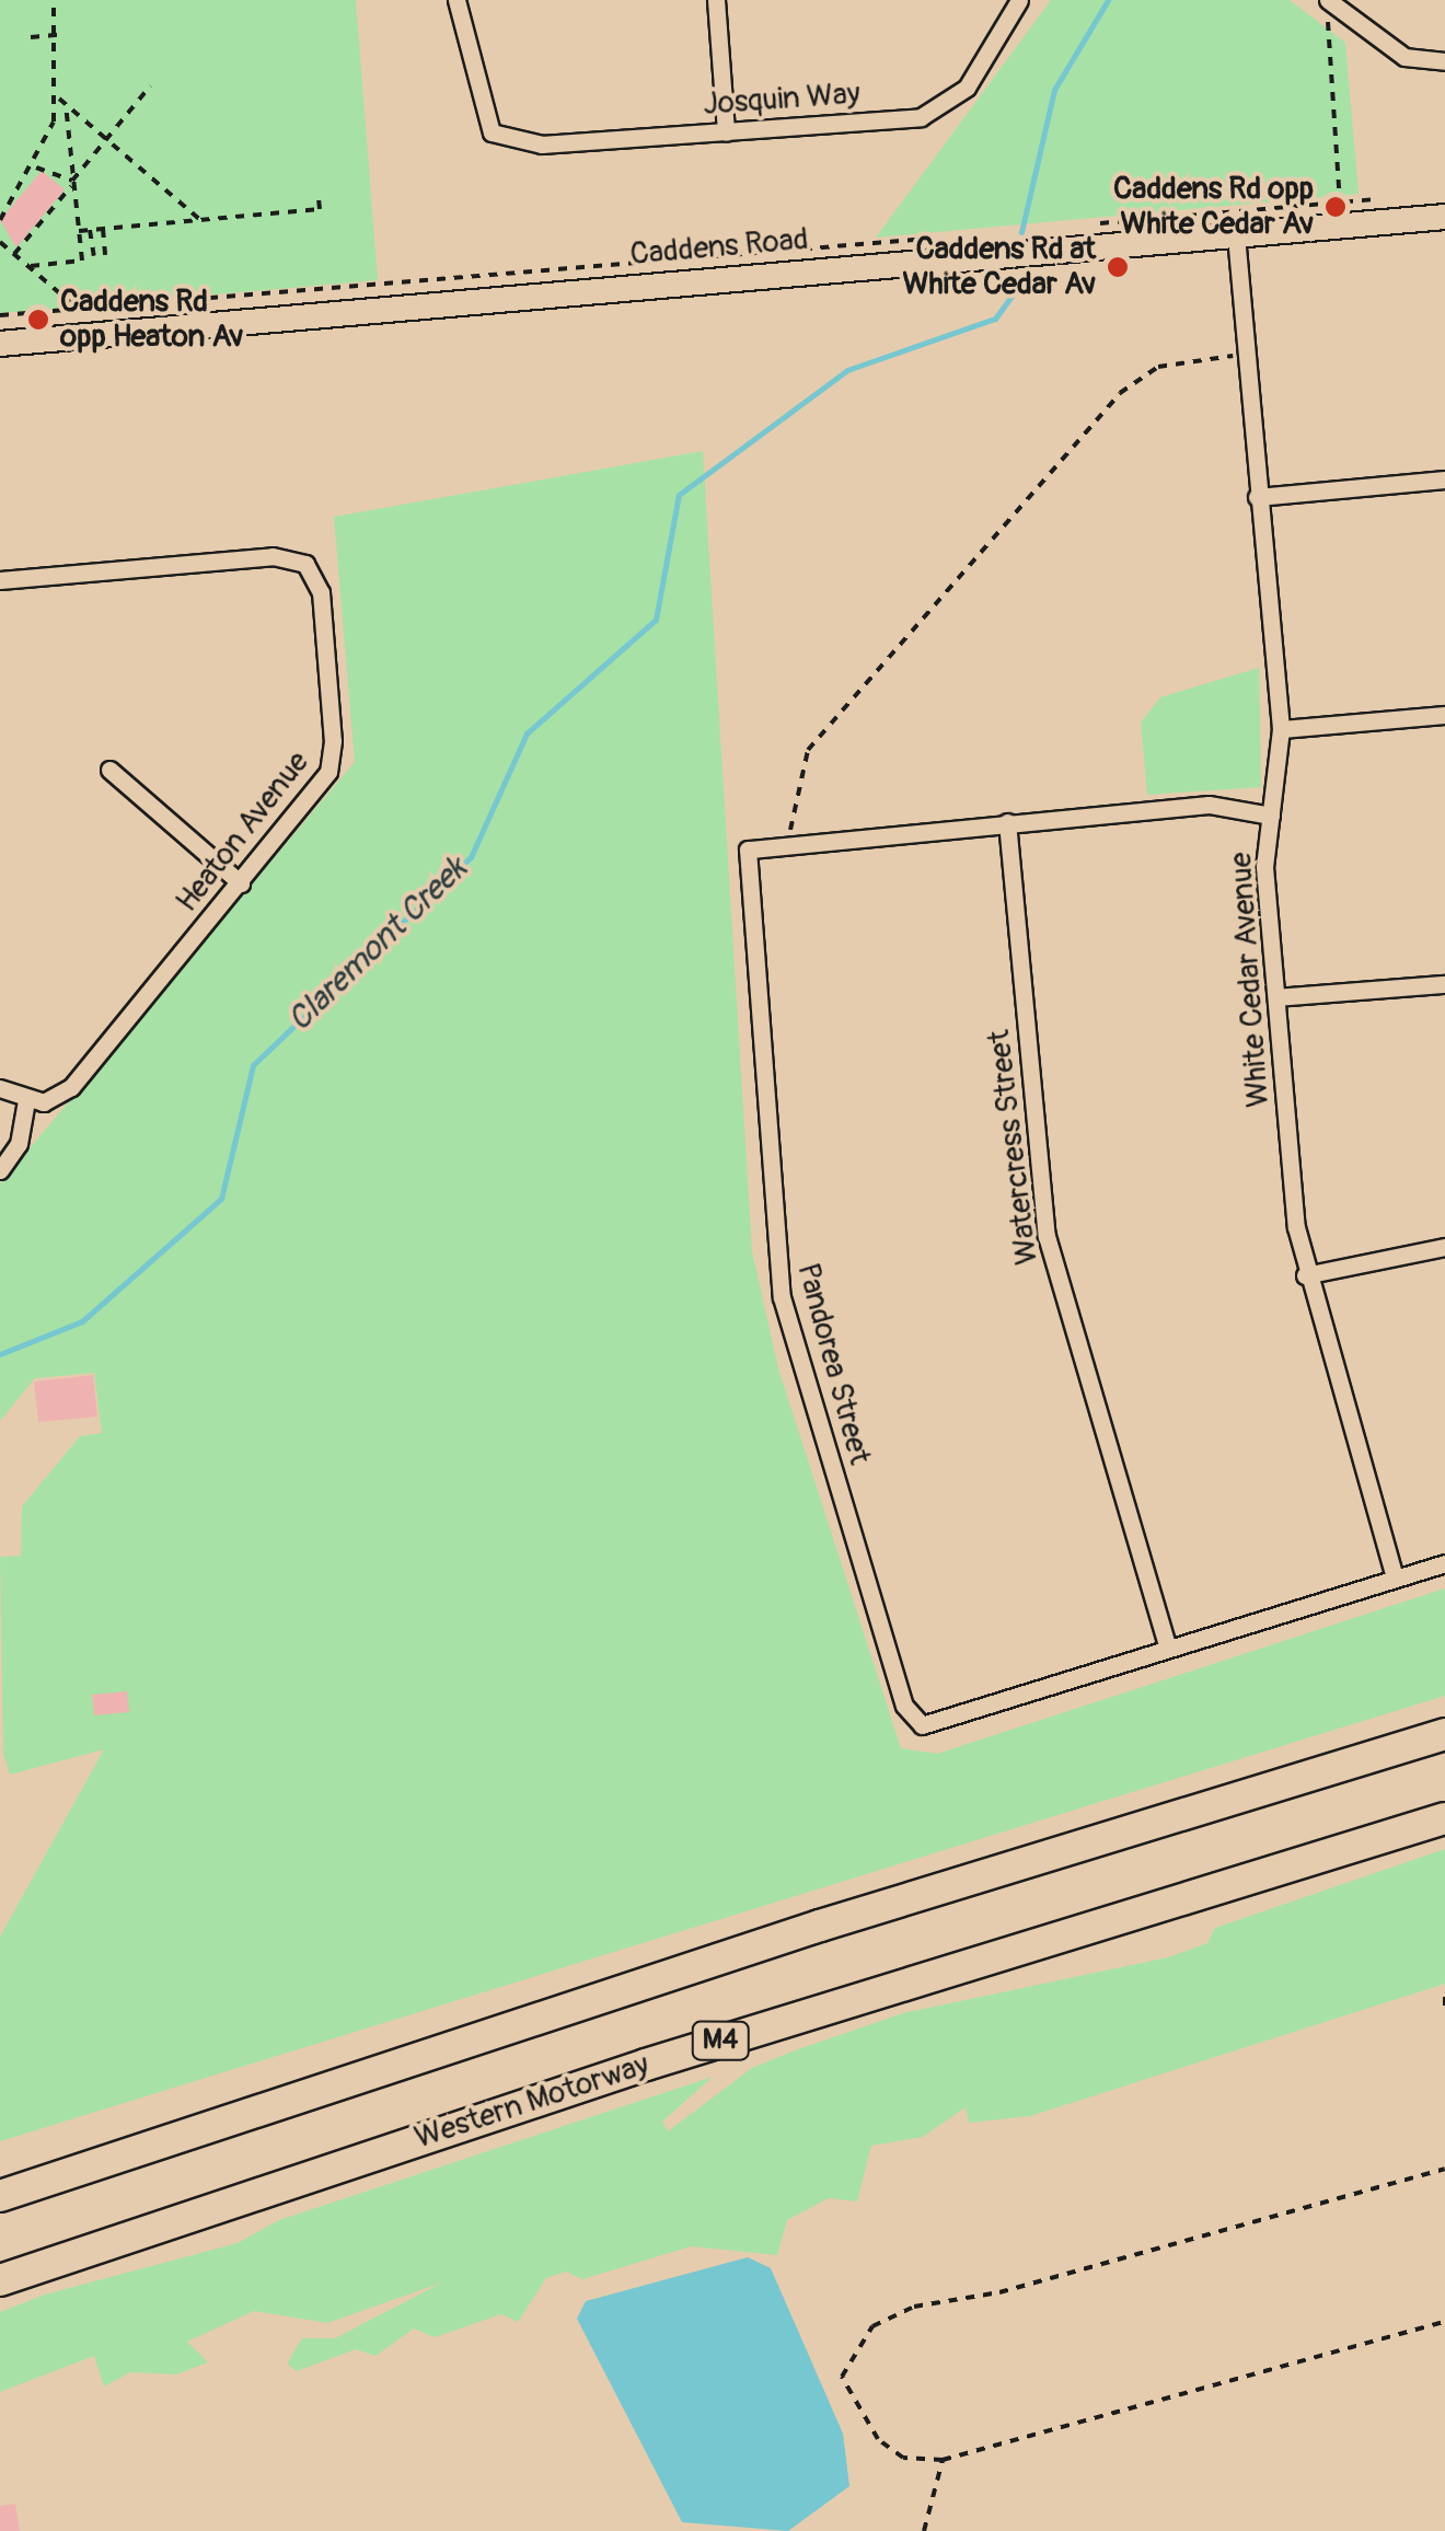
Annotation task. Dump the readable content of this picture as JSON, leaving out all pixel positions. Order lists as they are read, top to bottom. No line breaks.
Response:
{"streets":{"highway":["M4","Western Motorway"],"street":["Josquin Way","Caddens Road","Heaton Avenue","White Cedar Avenue","Watercress Street","Pandorea Street"]},"crossings":[["Caddens Road","White Cedar Avenue"],["White Cedar Avenue","Pandorea Street"],["Watercress Street","Pandorea Street"]],"water":["Claremont Creek"],"places":["Caddens Rd opp White Cedar Av","Caddens Rd at White Cedar Av","Caddens Rd opp Heaton Av"]}
